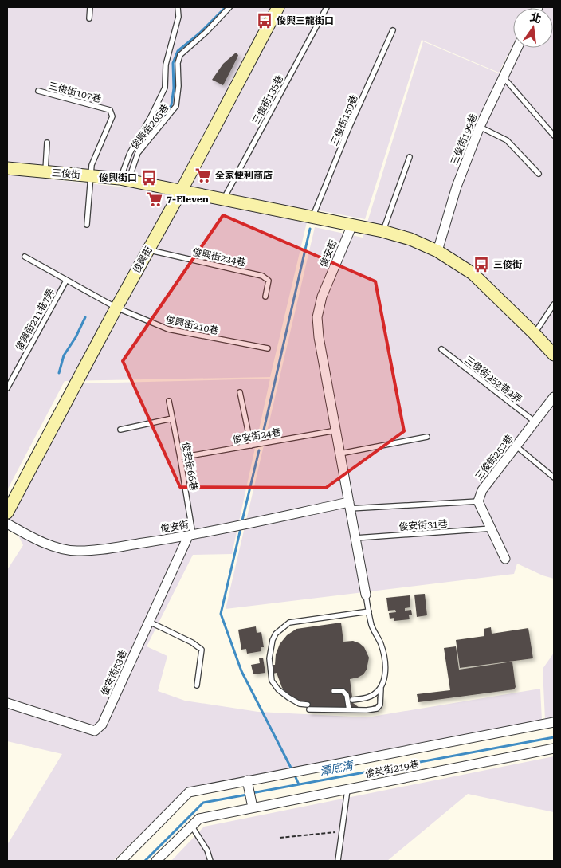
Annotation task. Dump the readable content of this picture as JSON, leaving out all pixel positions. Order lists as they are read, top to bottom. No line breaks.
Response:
{"streets":{"street":["三俊街199巷","三俊街","俊安街","俊興街","三俊街252巷","俊安街53巷","俊英街219巷"],"lane":["三俊街107巷","三俊街135巷","三俊街159巷","俊興街265巷","俊興街224巷","俊興街211巷7弄","俊興街210巷","三俊街252巷2弄","俊安街24巷","俊安街66巷","俊安街31巷"]},"crossings":[["三俊街107巷","三俊街"],["三俊街135巷","三俊街"],["三俊街159巷","三俊街"],["俊興街265巷","三俊街"],["三俊街199巷","三俊街"],["三俊街","俊安街"],["三俊街","俊興街"],["俊安街","俊安街24巷"],["俊安街","俊安街66巷"],["俊安街","俊安街31巷"],["俊安街","俊安街53巷"],["俊興街224巷","俊興街"],["俊興街","俊興街210巷"],["俊興街211巷7弄","俊興街210巷"],["三俊街252巷2弄","三俊街252巷"],["俊安街24巷","俊安街66巷"],["俊安街66巷","俊安街53巷"]],"water":["潭底溝"],"places":{"bus stop":["俊興三龍街口","俊興街口","三俊街"],"supermarket":["全家便利商店","7-Eleven"]},"north":"top"}
